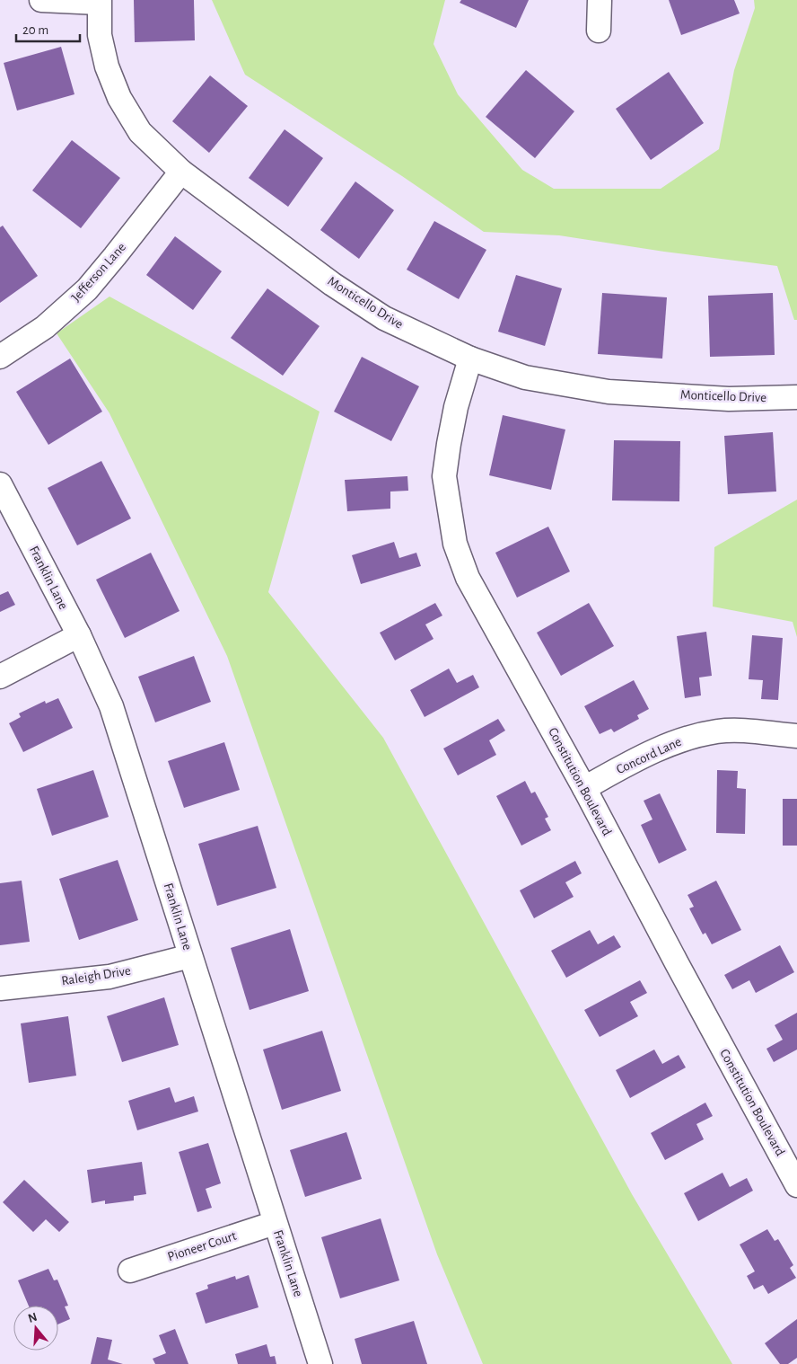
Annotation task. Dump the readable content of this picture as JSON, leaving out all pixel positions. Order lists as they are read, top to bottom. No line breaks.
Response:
{"streets":{"street":["Jefferson Lane","Monticello Drive","Franklin Lane","Concord Lane","Constitution Boulevard","Raleigh Drive","Pioneer Court"]},"crossings":[["Jefferson Lane","Monticello Drive"],["Monticello Drive","Constitution Boulevard"],["Franklin Lane","Raleigh Drive"],["Franklin Lane","Pioneer Court"],["Concord Lane","Constitution Boulevard"]],"scale_bar":"20 m","north":"top"}
